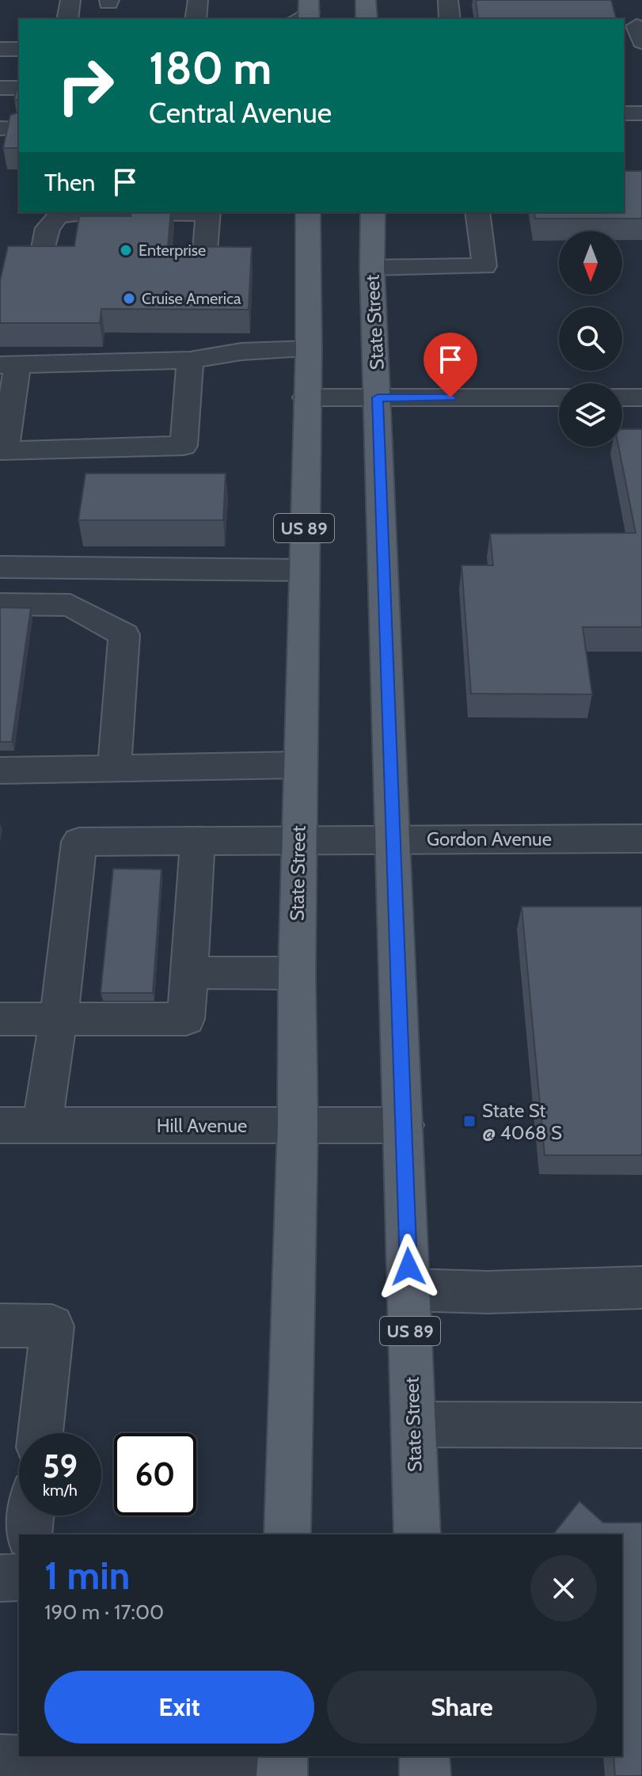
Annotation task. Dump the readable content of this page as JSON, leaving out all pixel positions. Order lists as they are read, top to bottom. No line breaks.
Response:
{"streets":{"main road":["State Street","US 89"],"street":["Gordon Avenue","Hill Avenue"]},"crossings":[["State Street","Gordon Avenue"],["State Street","Hill Avenue"]],"places":{"other":["Enterprise","Cruise America"],"transit":["State St @ 4068 S"]},"north":"bottom","page":{"turn":["180 m","Central Avenue"],"then":"Then","speed":"59 km/h","limit":"60","heading":["1 min","190 m · 17:00"],"buttons":["Exit","Share"]}}
